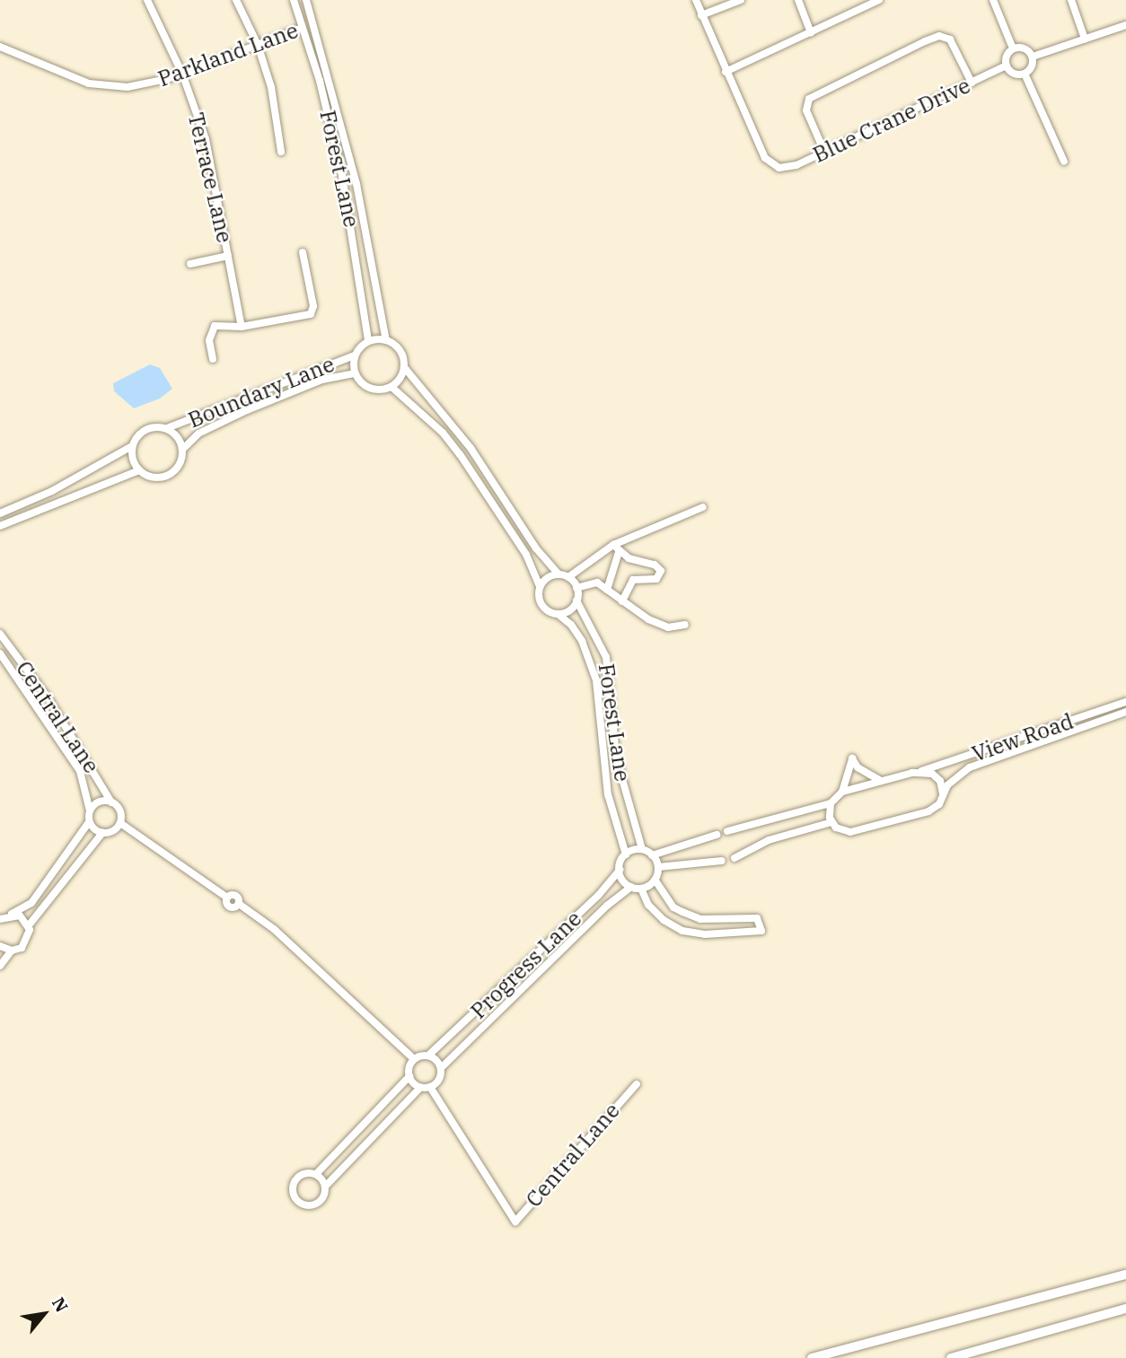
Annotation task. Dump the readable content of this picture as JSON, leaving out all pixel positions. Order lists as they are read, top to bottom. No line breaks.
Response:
{"streets":{"street":["Parkland Lane","Blue Crane Drive","Forest Lane","Terrace Lane","Boundary Lane","Central Lane","View Road","Progress Lane"]},"crossings":[["Parkland Lane","Forest Lane"],["Parkland Lane","Terrace Lane"],["Forest Lane","Boundary Lane"],["Forest Lane","Progress Lane"],["Central Lane","Progress Lane"]],"north":"top right"}
